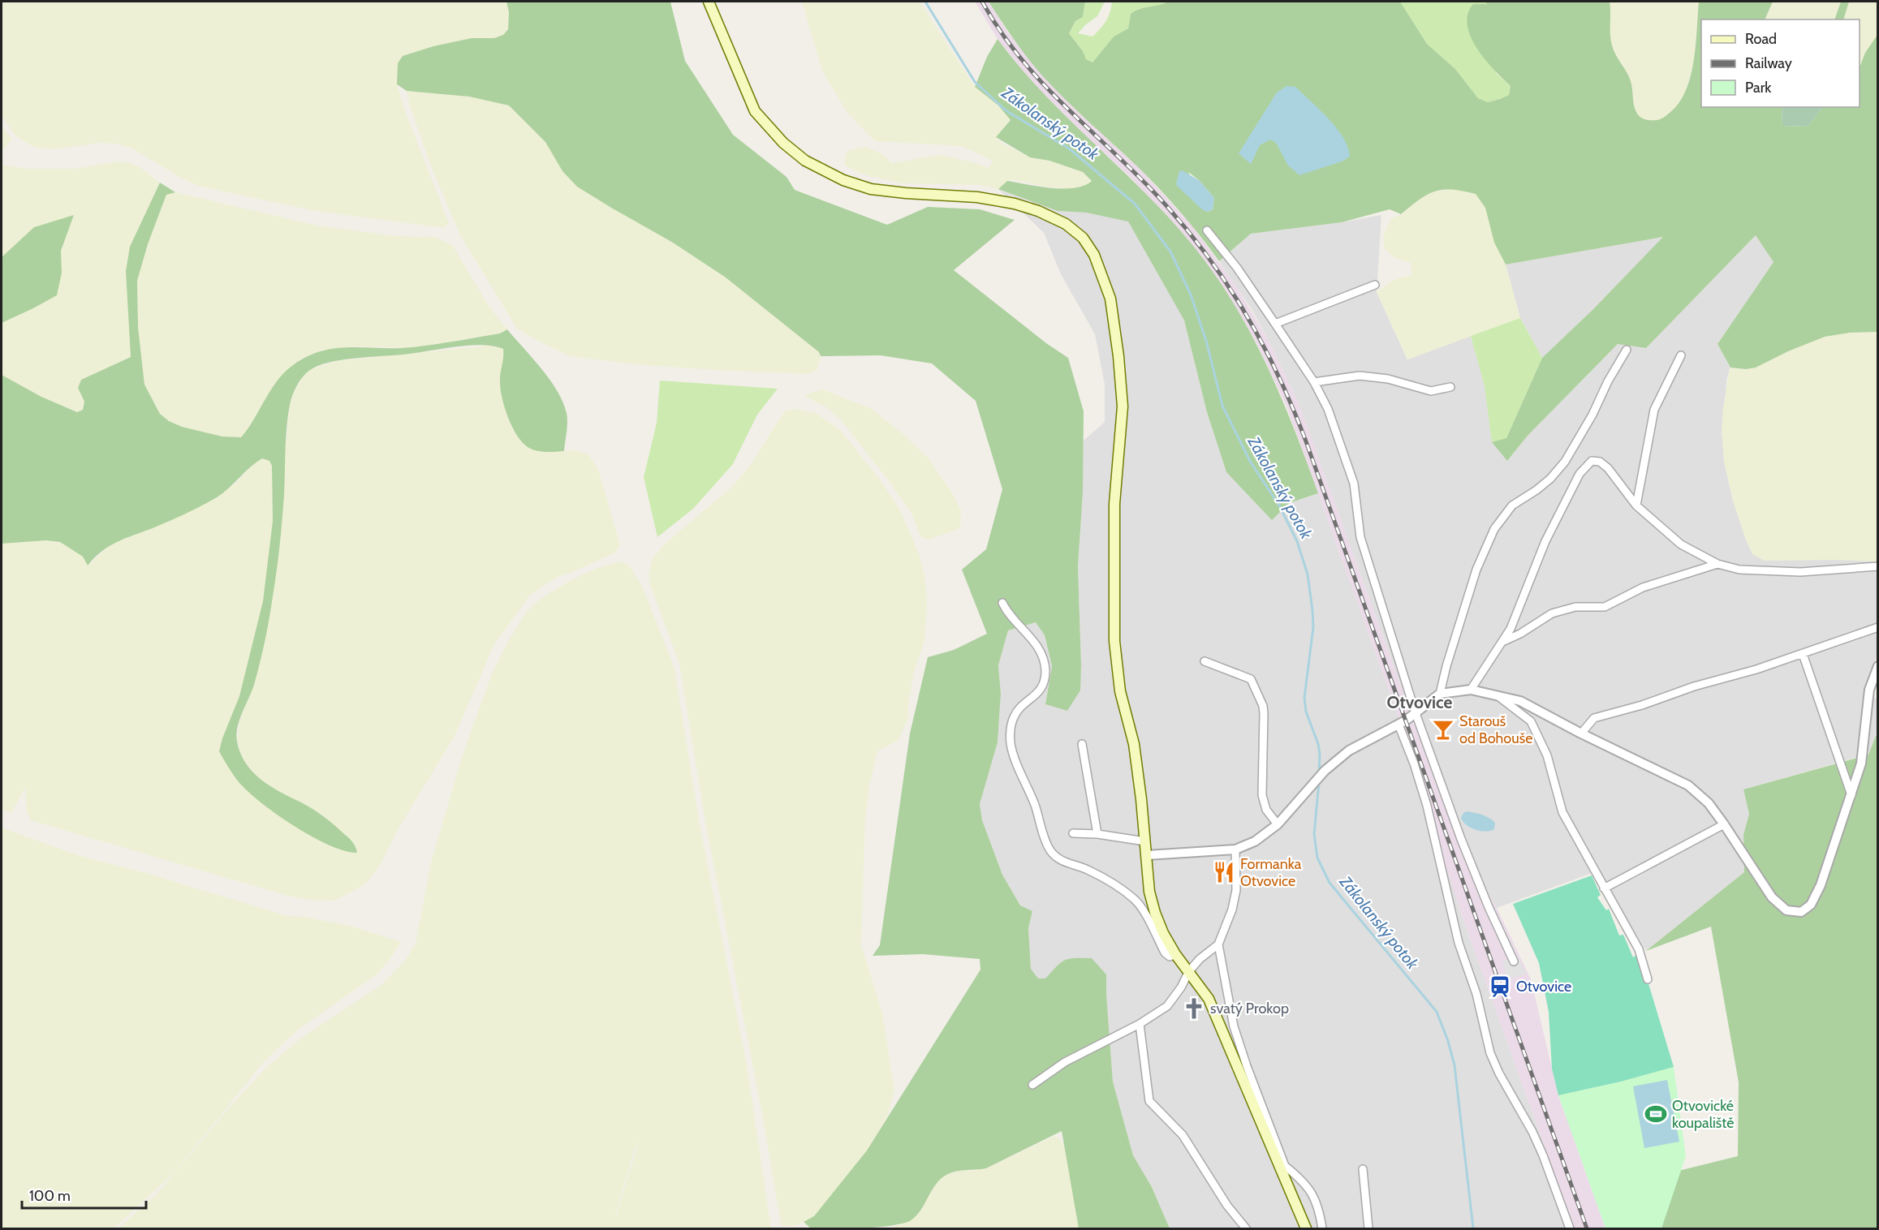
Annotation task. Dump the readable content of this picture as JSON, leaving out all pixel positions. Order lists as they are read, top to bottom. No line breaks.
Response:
{"districts":["Otvovice"],"water":["Zákolanský potok"],"places":{"bar":["Starouš od Bohouše"],"restaurant":["Formanka Otvovice"],"station":["Otvovice"],"church":["svatý Prokop"],"sports":["Otvovické koupaliště"]},"legend":["Road","Railway","Park"],"scale_bar":"100 m"}
